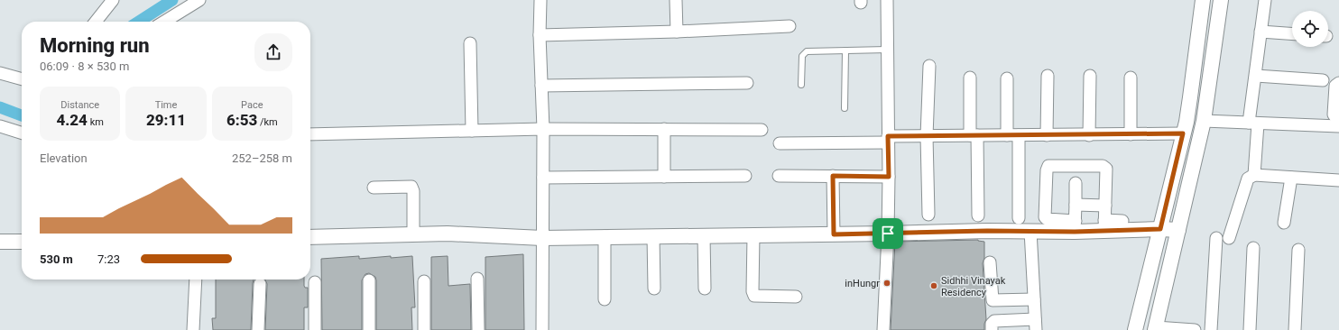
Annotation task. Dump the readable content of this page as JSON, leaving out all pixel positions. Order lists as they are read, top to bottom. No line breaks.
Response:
{"places":["inHungr","Sidhhi Vinayak Residency"],"page":{"heading":["Morning run","06:09 · 8 × 530 m"],"stats":[["Distance","4.24 km"],["Time","29:11"],["Pace","6:53 /km"]],"chart":["Elevation","252–258 m"],"list":[{"name":"530 m","note":"7:23"}]}}
